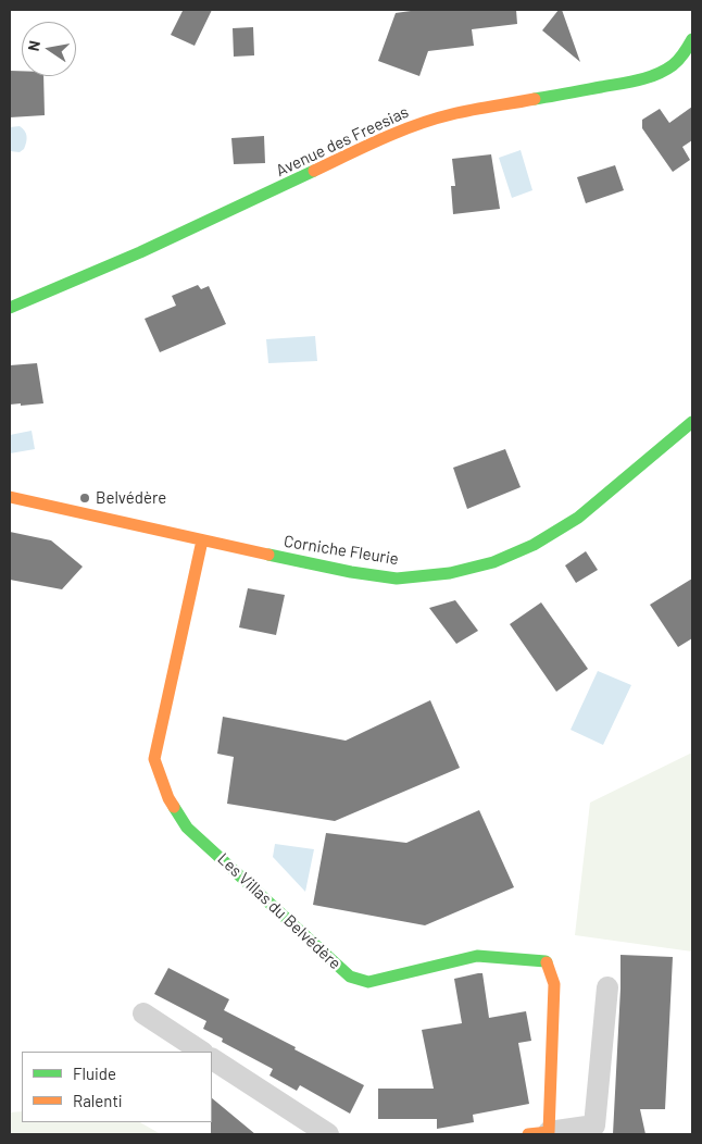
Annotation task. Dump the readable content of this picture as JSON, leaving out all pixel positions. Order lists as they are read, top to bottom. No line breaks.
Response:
{"streets":{"street":["Avenue des Freesias","Corniche Fleurie","Les Villas du Belvédère"]},"crossings":[["Corniche Fleurie","Les Villas du Belvédère"]],"places":["Belvédère"],"legend":["Fluide","Ralenti"],"north":"left"}
